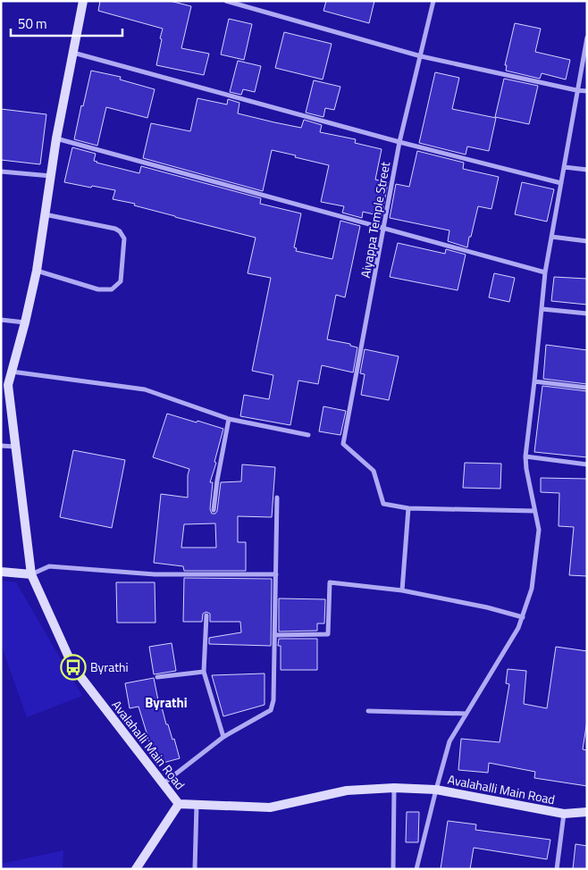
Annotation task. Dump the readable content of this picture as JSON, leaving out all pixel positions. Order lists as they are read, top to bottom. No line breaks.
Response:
{"streets":{"main road":["Avalahalli Main Road"],"street":["Aiyappa Temple Street"]},"districts":["Byrathi"],"places":{"bus stop":["Byrathi"]},"scale_bar":"50 m"}
